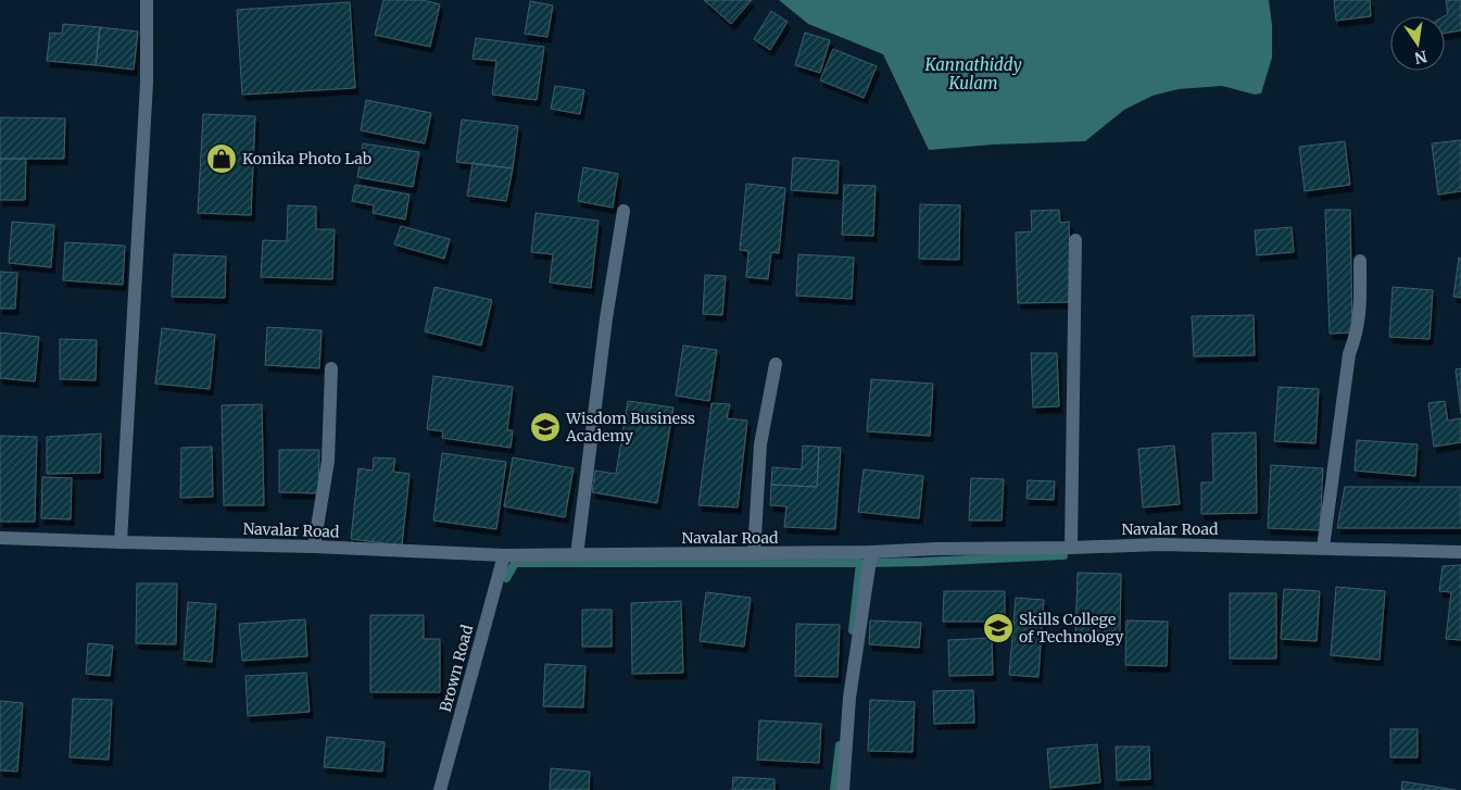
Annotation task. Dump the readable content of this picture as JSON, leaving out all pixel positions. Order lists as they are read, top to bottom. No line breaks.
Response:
{"streets":{"street":["Navalar Road","Brown Road"]},"crossings":[["Navalar Road","Brown Road"]],"water":["Kannathiddy Kulam"],"places":{"shop":["Konika Photo Lab"],"school or university":["Wisdom Business Academy","Skills College of Technology"]},"north":"bottom"}
